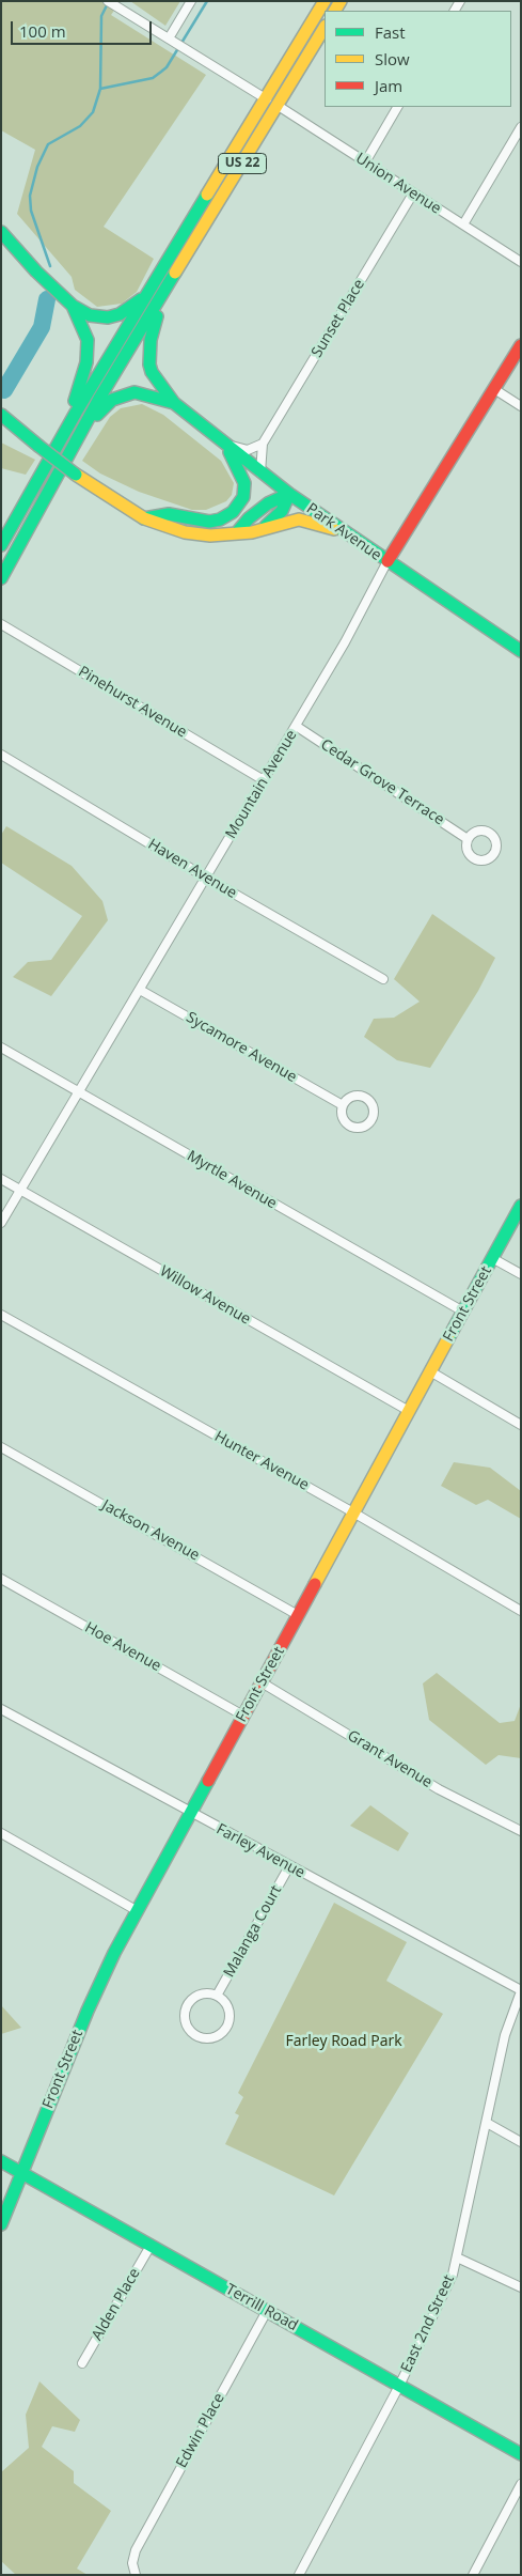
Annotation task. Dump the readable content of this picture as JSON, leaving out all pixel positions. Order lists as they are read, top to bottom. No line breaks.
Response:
{"streets":{"main road":["US 22","Park Avenue","Mountain Avenue","Front Street","Terrill Road"],"street":["Union Avenue","Sunset Place","Pinehurst Avenue","Cedar Grove Terrace","Haven Avenue","Sycamore Avenue","Myrtle Avenue","Willow Avenue","Hunter Avenue","Jackson Avenue","Hoe Avenue","Grant Avenue","Farley Avenue","Malanga Court","Alden Place","East 2nd Street","Edwin Place"]},"crossings":[["US 22","Union Avenue"],["Union Avenue","Sunset Place"],["Sunset Place","Park Avenue"],["Park Avenue","Mountain Avenue"],["Pinehurst Avenue","Mountain Avenue"],["Cedar Grove Terrace","Mountain Avenue"],["Mountain Avenue","Haven Avenue"],["Mountain Avenue","Sycamore Avenue"],["Mountain Avenue","Myrtle Avenue"],["Mountain Avenue","Willow Avenue"],["Myrtle Avenue","Front Street"],["Willow Avenue","Front Street"],["Front Street","Hunter Avenue"],["Front Street","Jackson Avenue"],["Front Street","Hoe Avenue"],["Front Street","Grant Avenue"],["Front Street","Farley Avenue"],["Front Street","Terrill Road"],["Farley Avenue","Malanga Court"],["Farley Avenue","East 2nd Street"],["Alden Place","Terrill Road"],["Terrill Road","East 2nd Street"],["Terrill Road","Edwin Place"]],"parks":["Farley Road Park"],"legend":["Fast","Slow","Jam"],"scale_bar":"100 m"}
